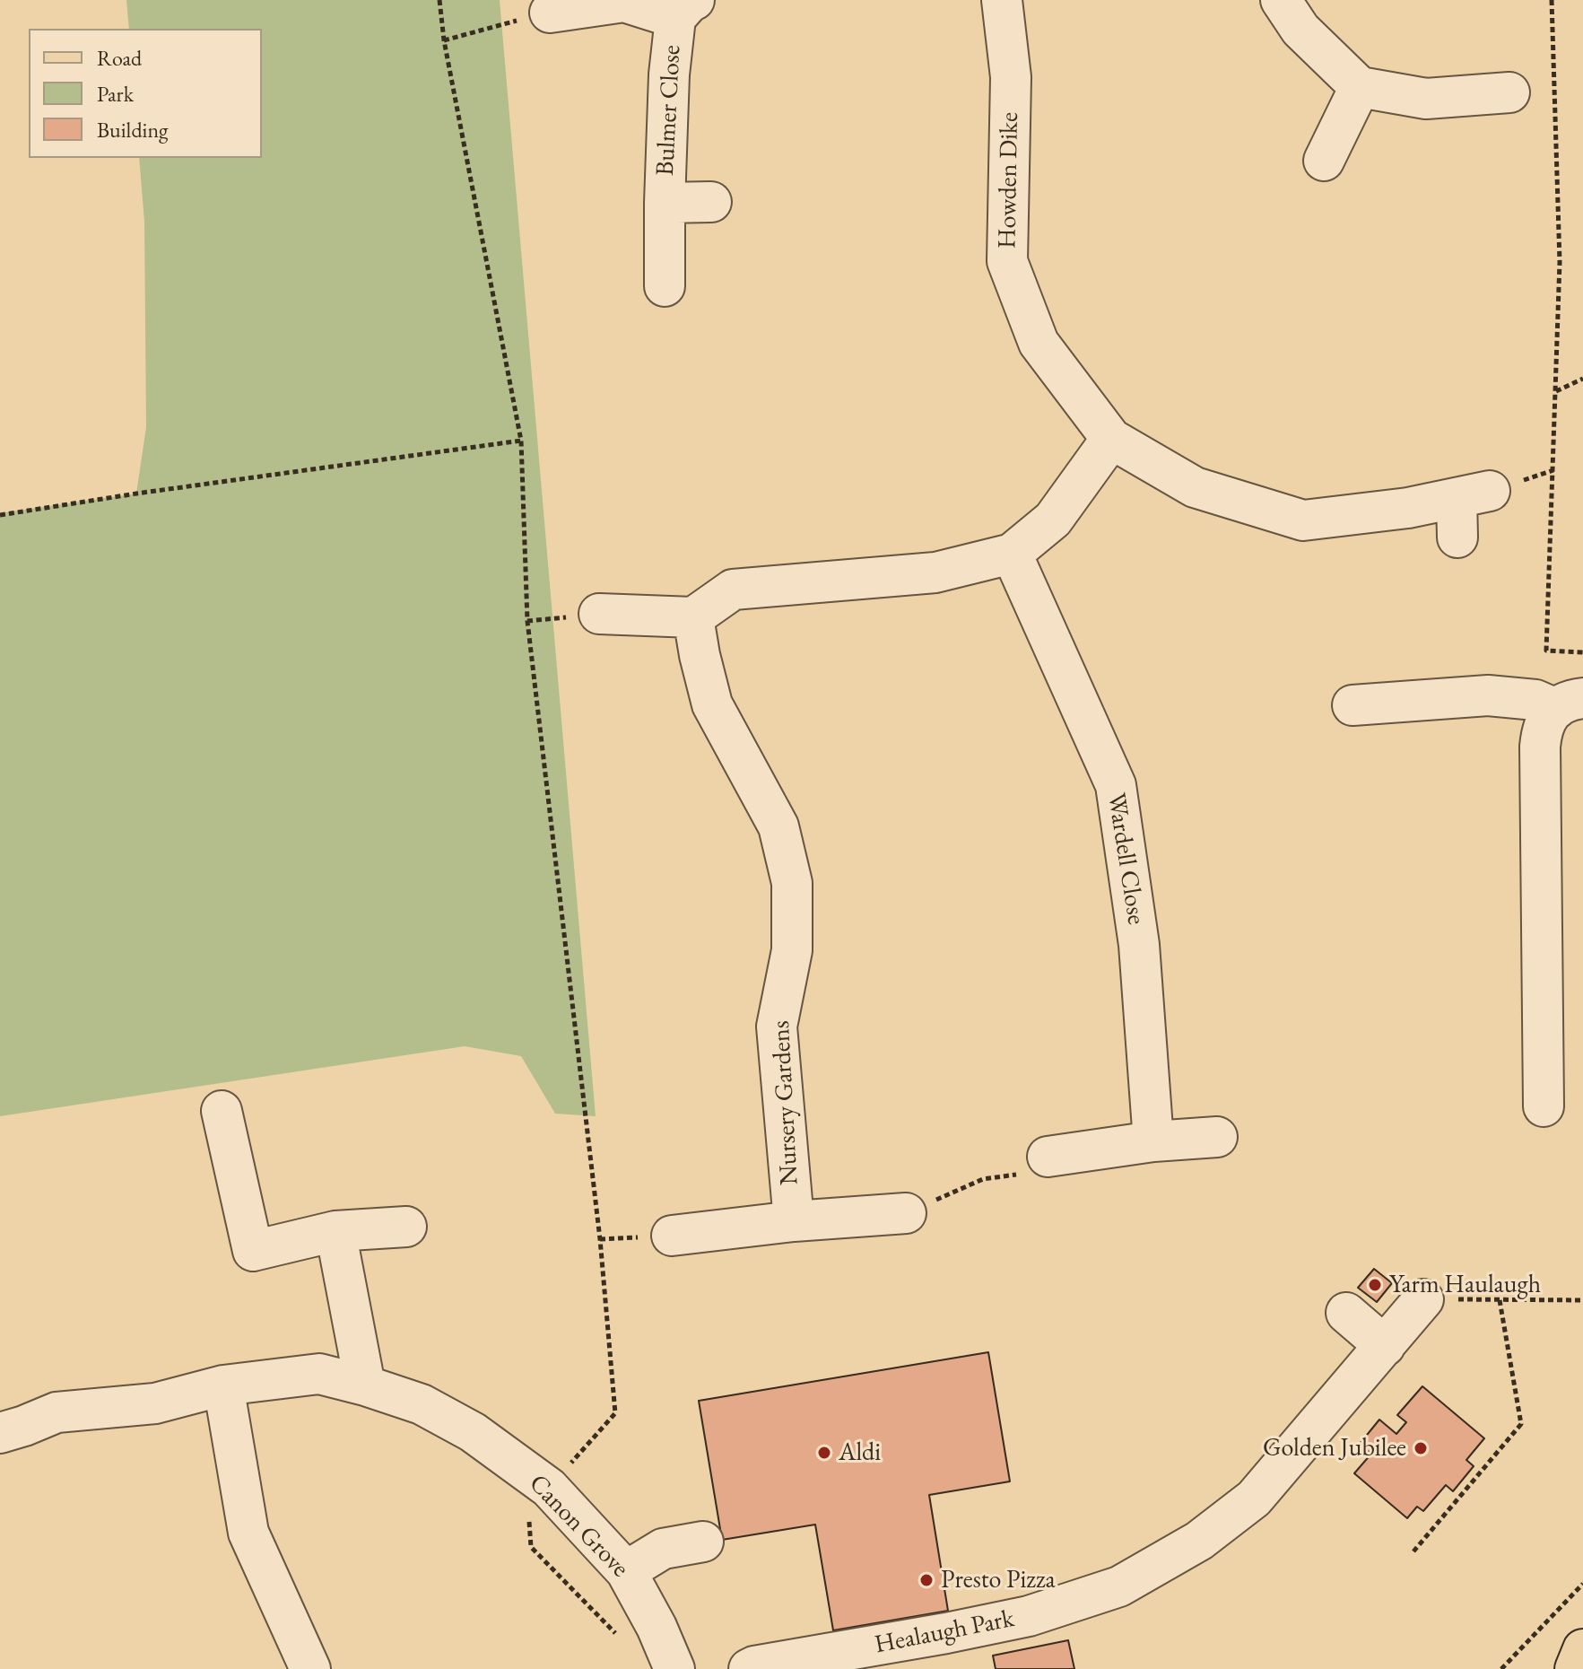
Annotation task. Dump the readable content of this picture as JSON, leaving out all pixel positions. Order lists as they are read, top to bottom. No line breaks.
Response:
{"streets":{"street":["Bulmer Close","Howden Dike","Wardell Close","Nursery Gardens","Canon Grove","Healaugh Park"]},"places":["Yarm Haulaugh","Golden Jubilee","Aldi","Presto Pizza"],"legend":["Road","Park","Building"]}
